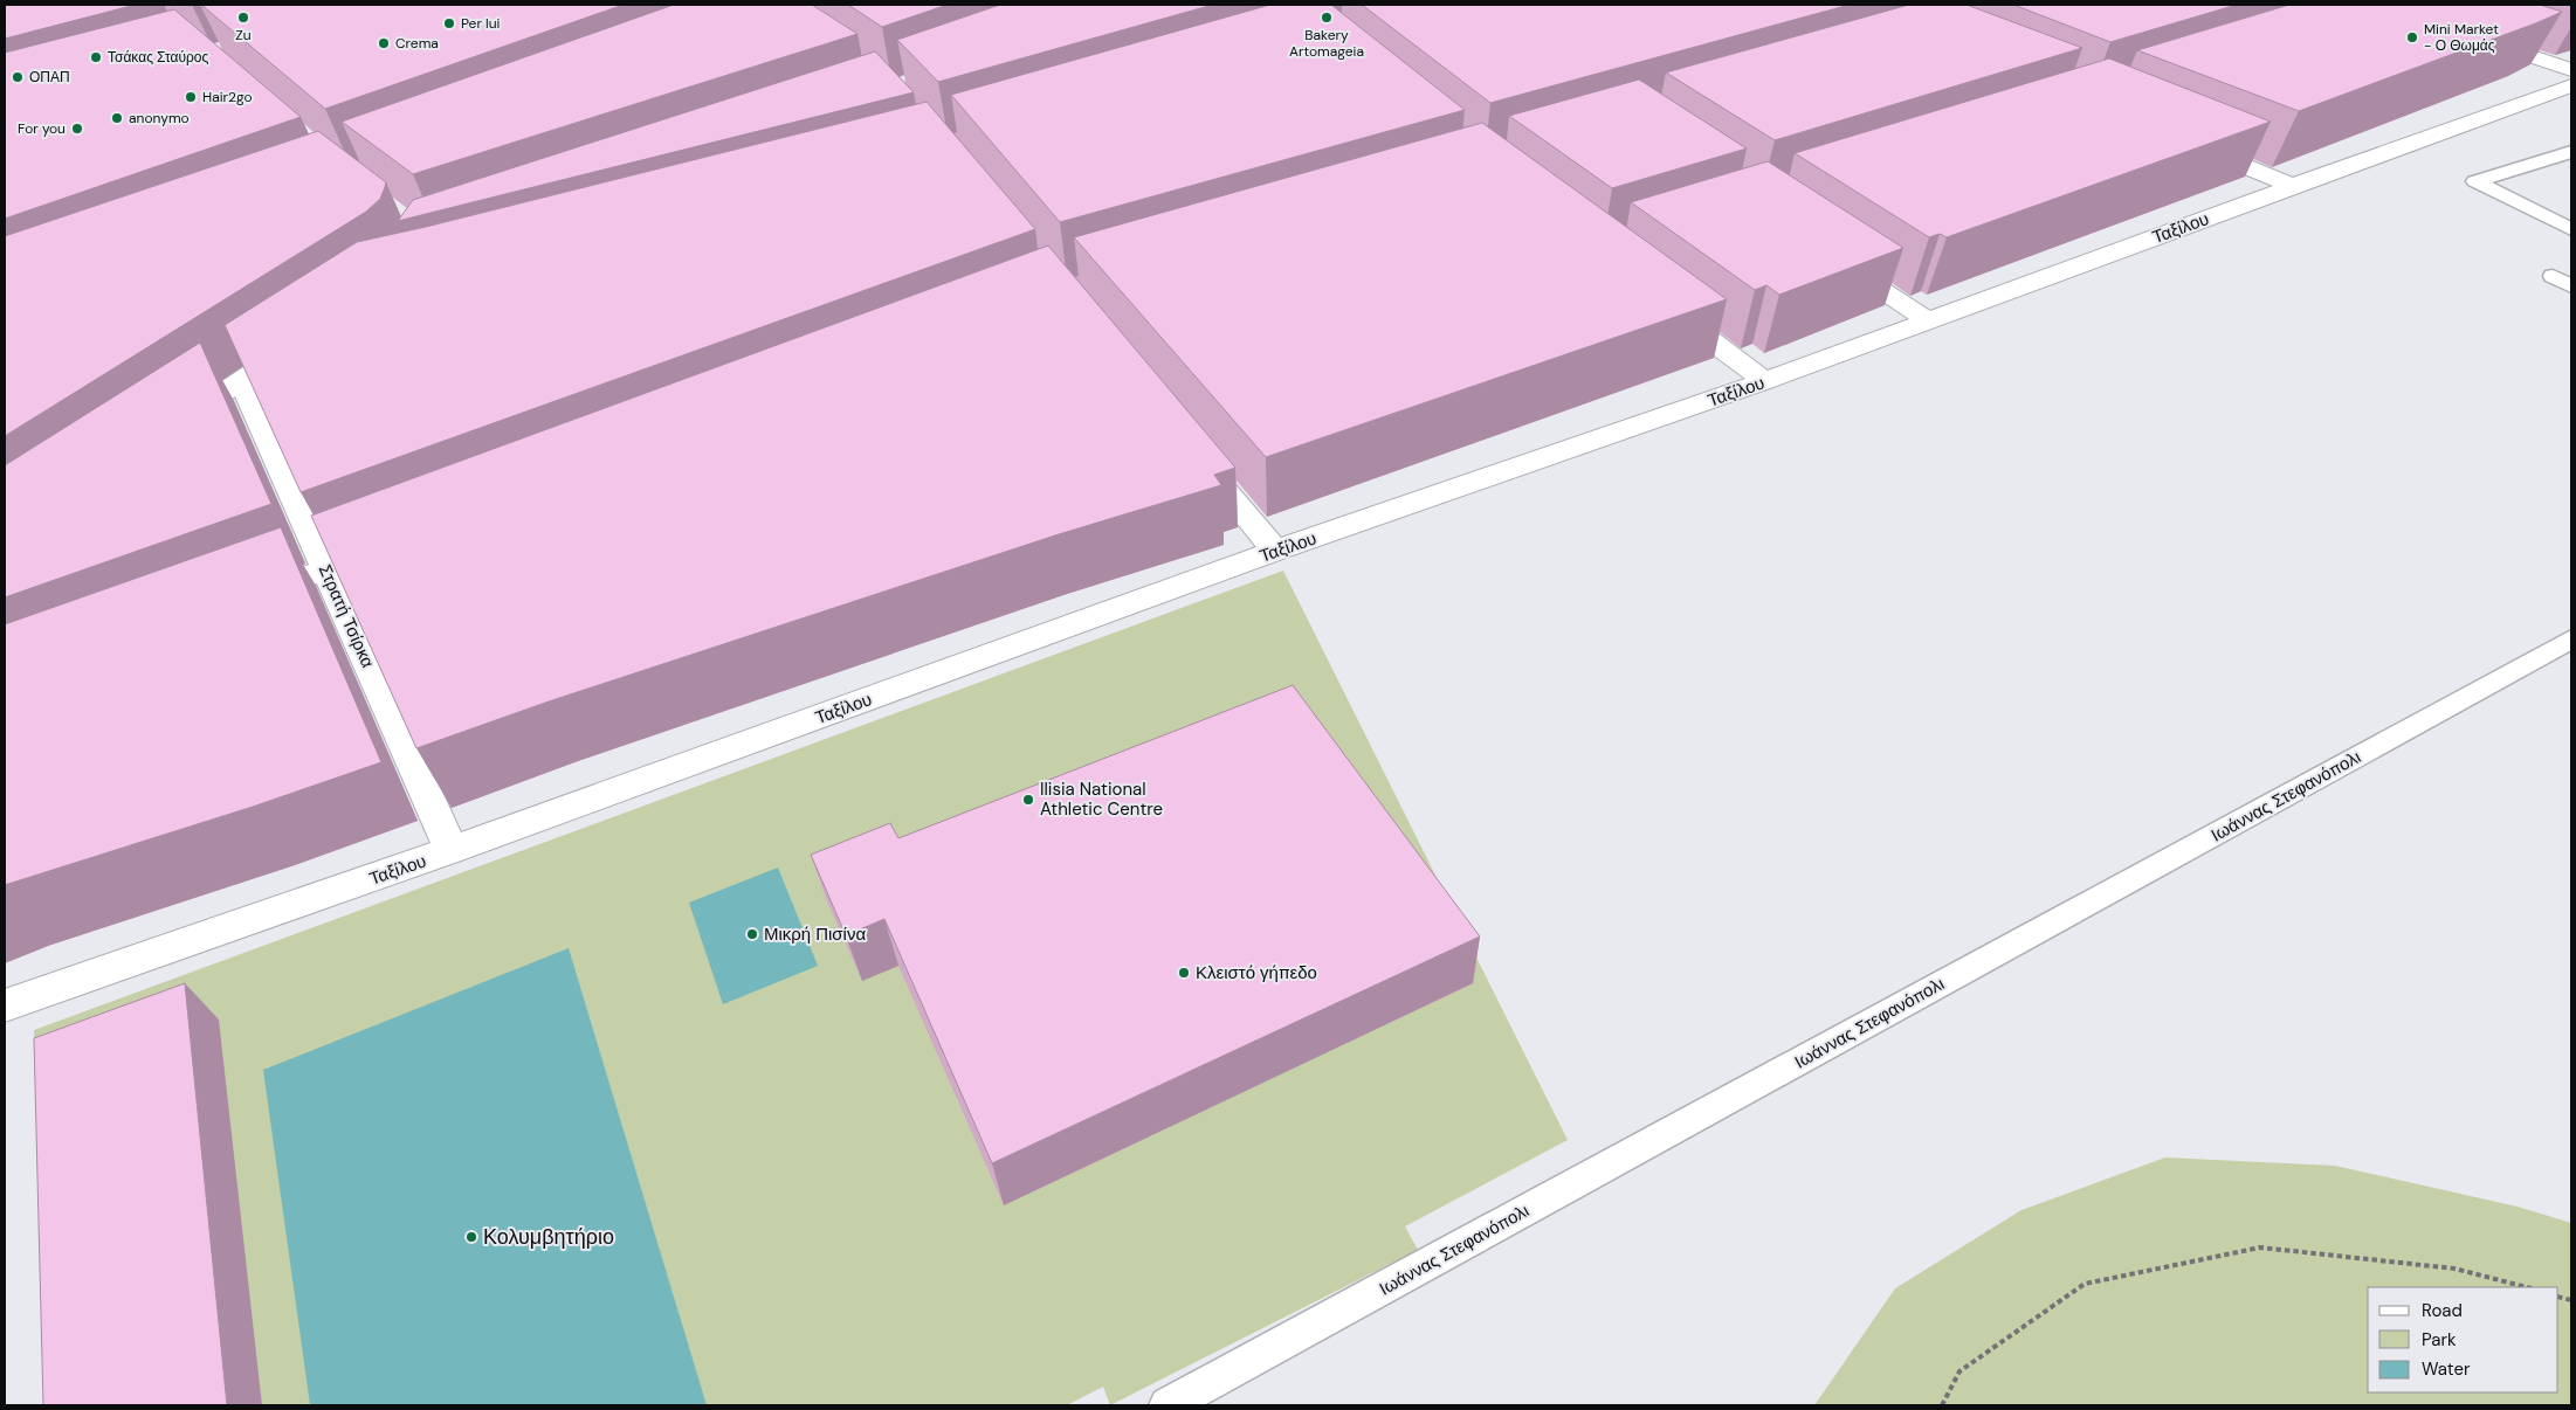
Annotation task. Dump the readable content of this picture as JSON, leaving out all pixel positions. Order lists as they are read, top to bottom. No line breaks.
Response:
{"streets":{"street":["Ταξίλου","Στρατή Τσίρκα"],"lane":["Ιωάννας Στεφανόπολι"]},"crossings":[["Ταξίλου","Στρατή Τσίρκα"]],"places":["Zu","Bakery Artomageia","Per lui","Mini Market - Ο Θωμάς","Crema","Τσάκας Σταύρος","ΟΠΑΠ","Hair2go","anonymo","For you","Ilisia National Athletic Centre","Μικρή Πισίνα","Κλειστό γήπεδο","Κολυμβητήριο"],"legend":["Road","Park","Water"]}
